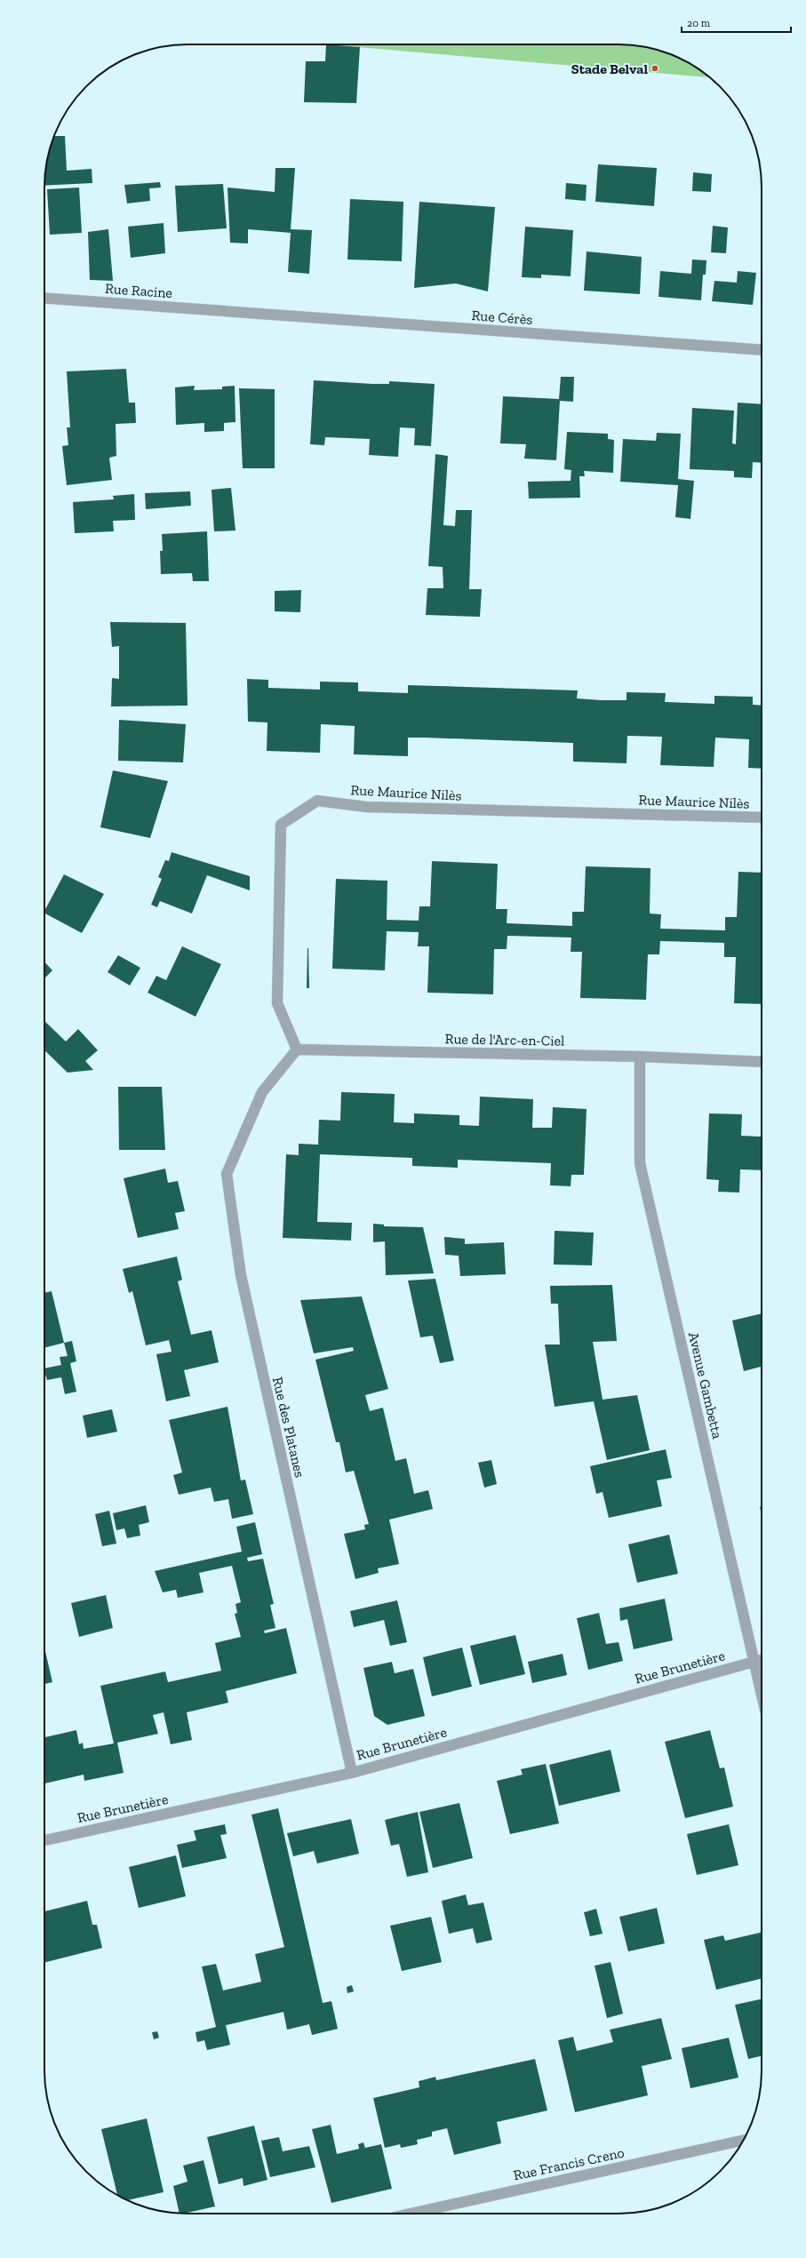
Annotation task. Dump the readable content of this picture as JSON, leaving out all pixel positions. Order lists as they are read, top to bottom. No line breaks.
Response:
{"streets":{"street":["Rue Racine","Rue Cérès","Rue Maurice Nilès","Rue de l'Arc-en-Ciel","Avenue Gambetta","Rue des Platanes","Rue Brunetière","Rue Francis Creno"]},"crossings":[["Rue Racine","Rue Cérès"],["Rue Maurice Nilès","Rue de l'Arc-en-Ciel"],["Rue Maurice Nilès","Rue des Platanes"],["Rue de l'Arc-en-Ciel","Avenue Gambetta"],["Rue de l'Arc-en-Ciel","Rue des Platanes"],["Avenue Gambetta","Rue Brunetière"],["Rue des Platanes","Rue Brunetière"]],"places":["Stade Belval"],"scale_bar":"20 m"}
